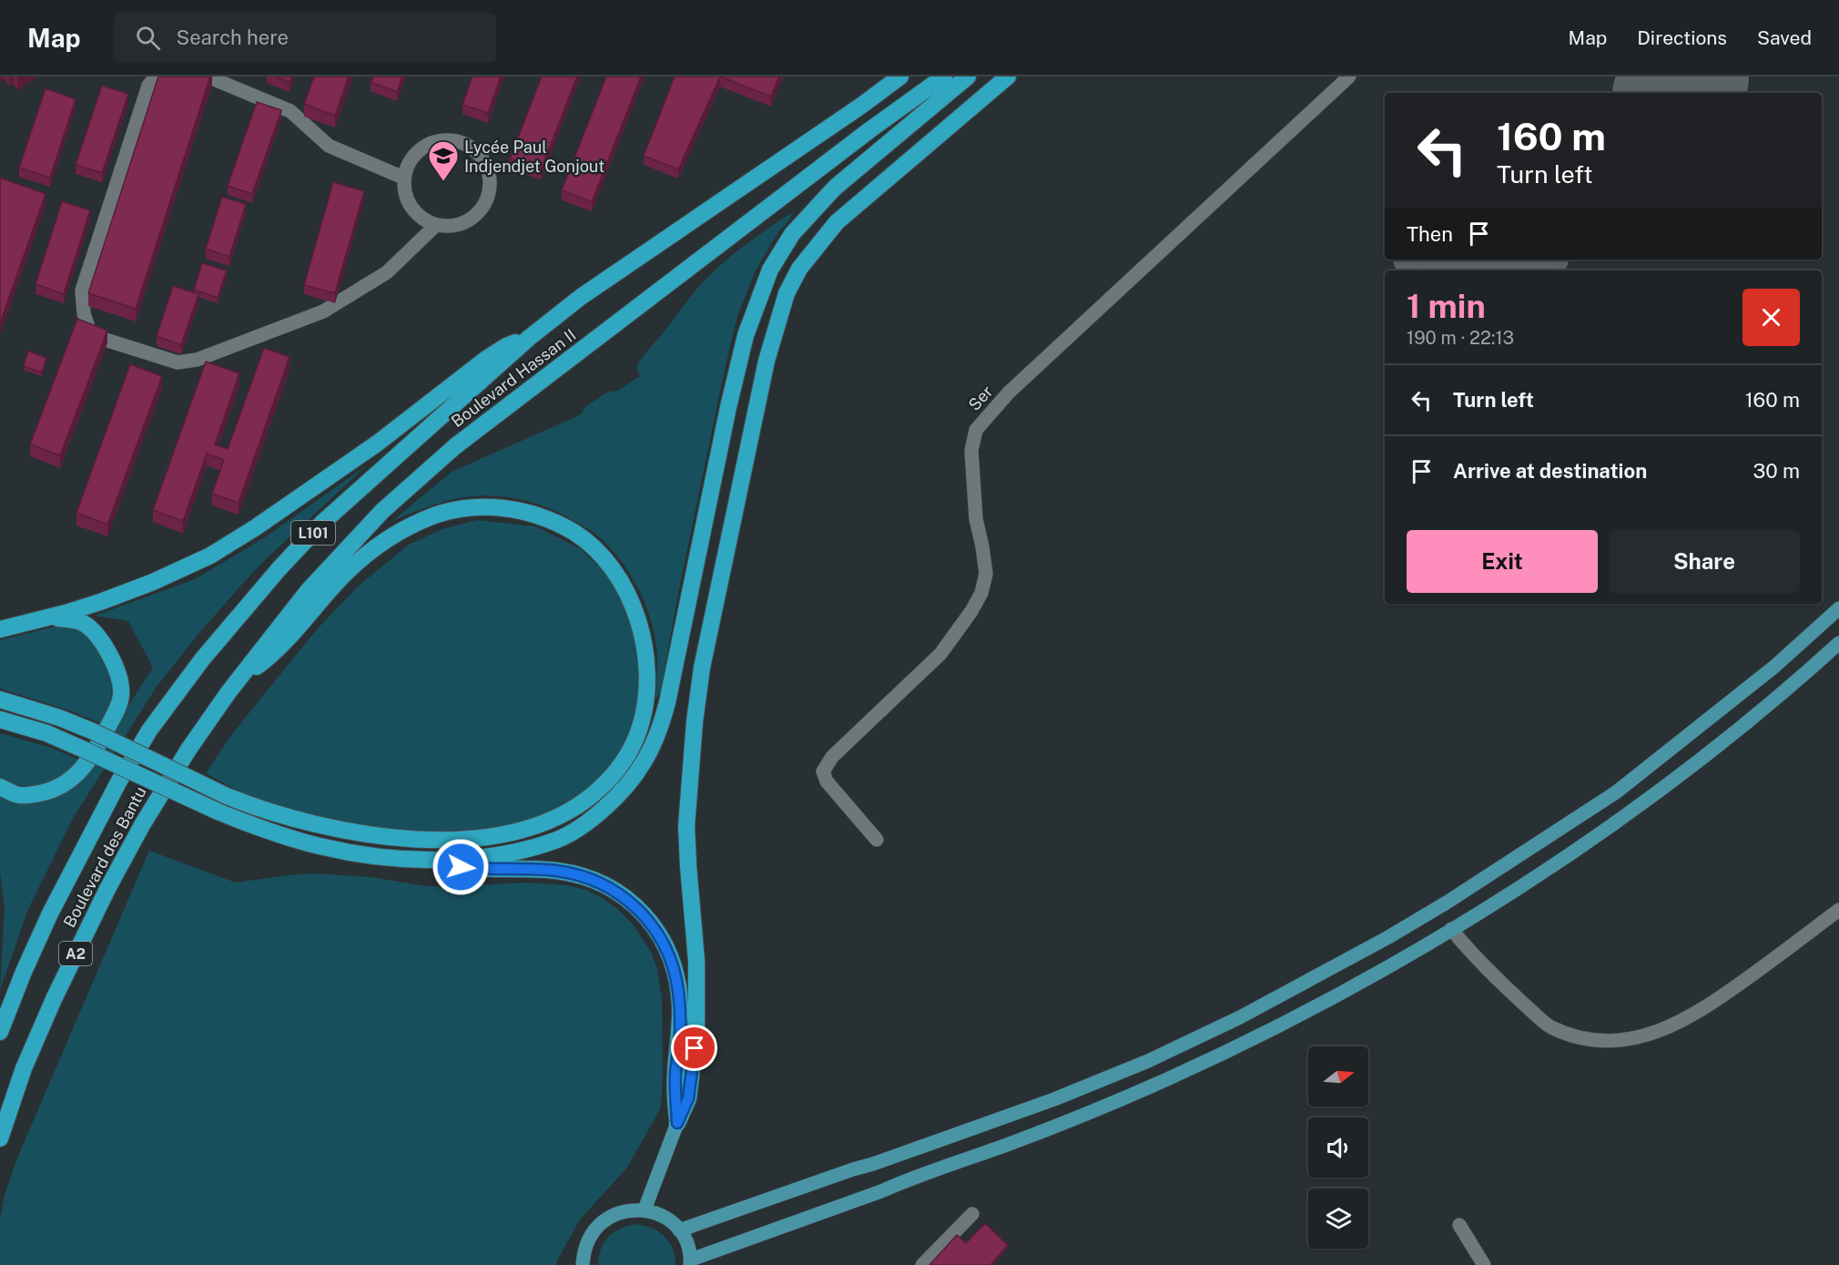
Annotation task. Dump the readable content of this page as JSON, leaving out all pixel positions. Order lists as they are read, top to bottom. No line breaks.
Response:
{"streets":{"highway":["Boulevard Hassan II","L101","Boulevard des Bantu","A2"],"street":["Ser"]},"crossings":[["Boulevard Hassan II","Boulevard des Bantu"]],"places":{"school or university":["Lycée Paul Indjendjet Gonjout"]},"north":"right","page":{"header":"Map","search":"Search here","nav":["Map","Directions","Saved"],"turn":["160 m","Turn left"],"then":"Then","heading":["1 min","190 m · 22:13"],"list":[{"name":"Turn left","value":"160 m"},{"name":"Arrive at destination","value":"30 m"}],"buttons":["Exit","Share"]}}
